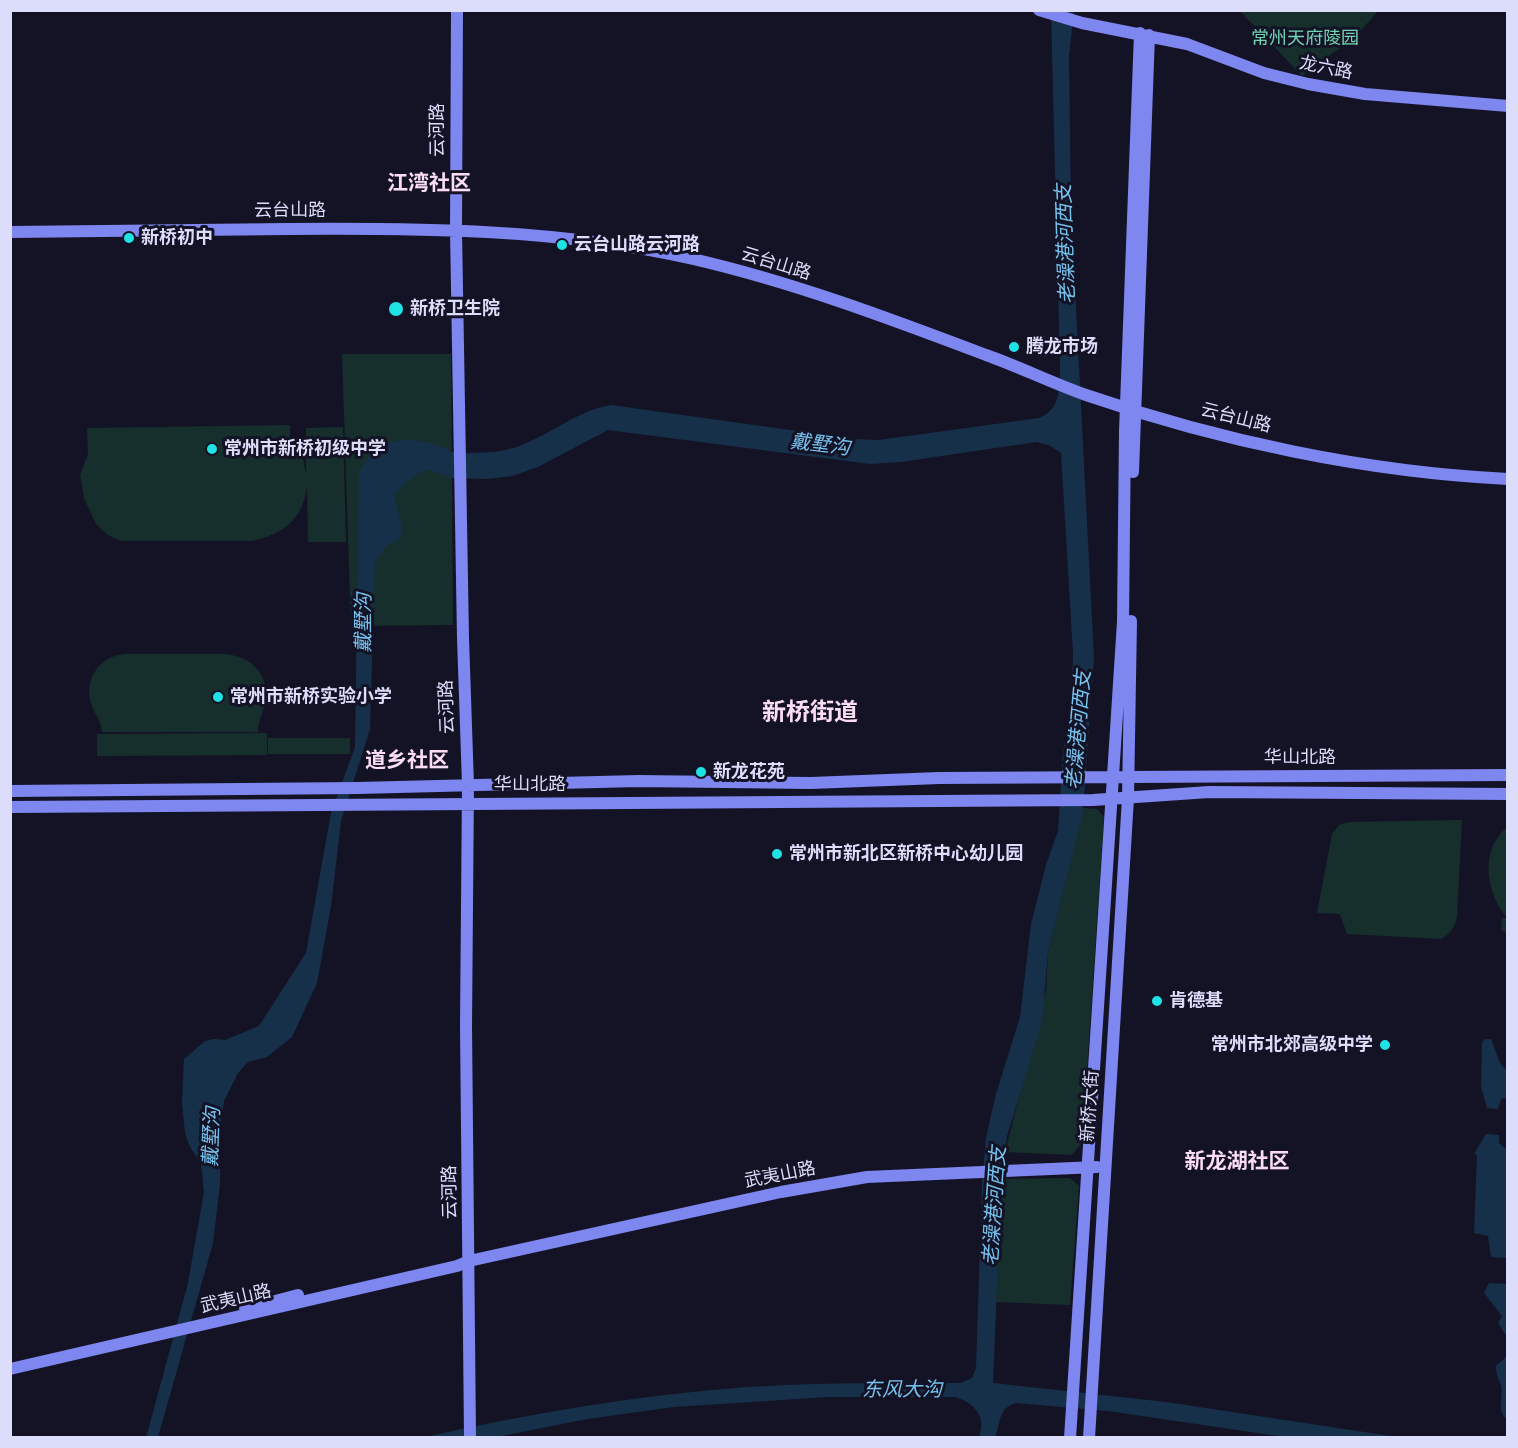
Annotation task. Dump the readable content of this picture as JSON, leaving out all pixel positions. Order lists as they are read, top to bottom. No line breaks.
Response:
{"streets":{"street":["龙六路","云河路","云台山路","华山北路","新桥大街","武夷山路"]},"crossings":[["云河路","云台山路"],["云河路","华山北路"],["云河路","武夷山路"],["云台山路","新桥大街"],["华山北路","新桥大街"],["新桥大街","武夷山路"]],"districts":["江湾社区","新桥街道","道乡社区","新龙湖社区"],"water":["老澡港河西支","戴墅沟","东风大沟"],"parks":["常州天府陵园"],"places":["新桥初中","云台山路云河路","新桥卫生院","腾龙市场","常州市新桥初级中学","常州市新桥实验小学","新龙花苑","常州市新北区新桥中心幼儿园","肯德基","常州市北郊高级中学"]}
